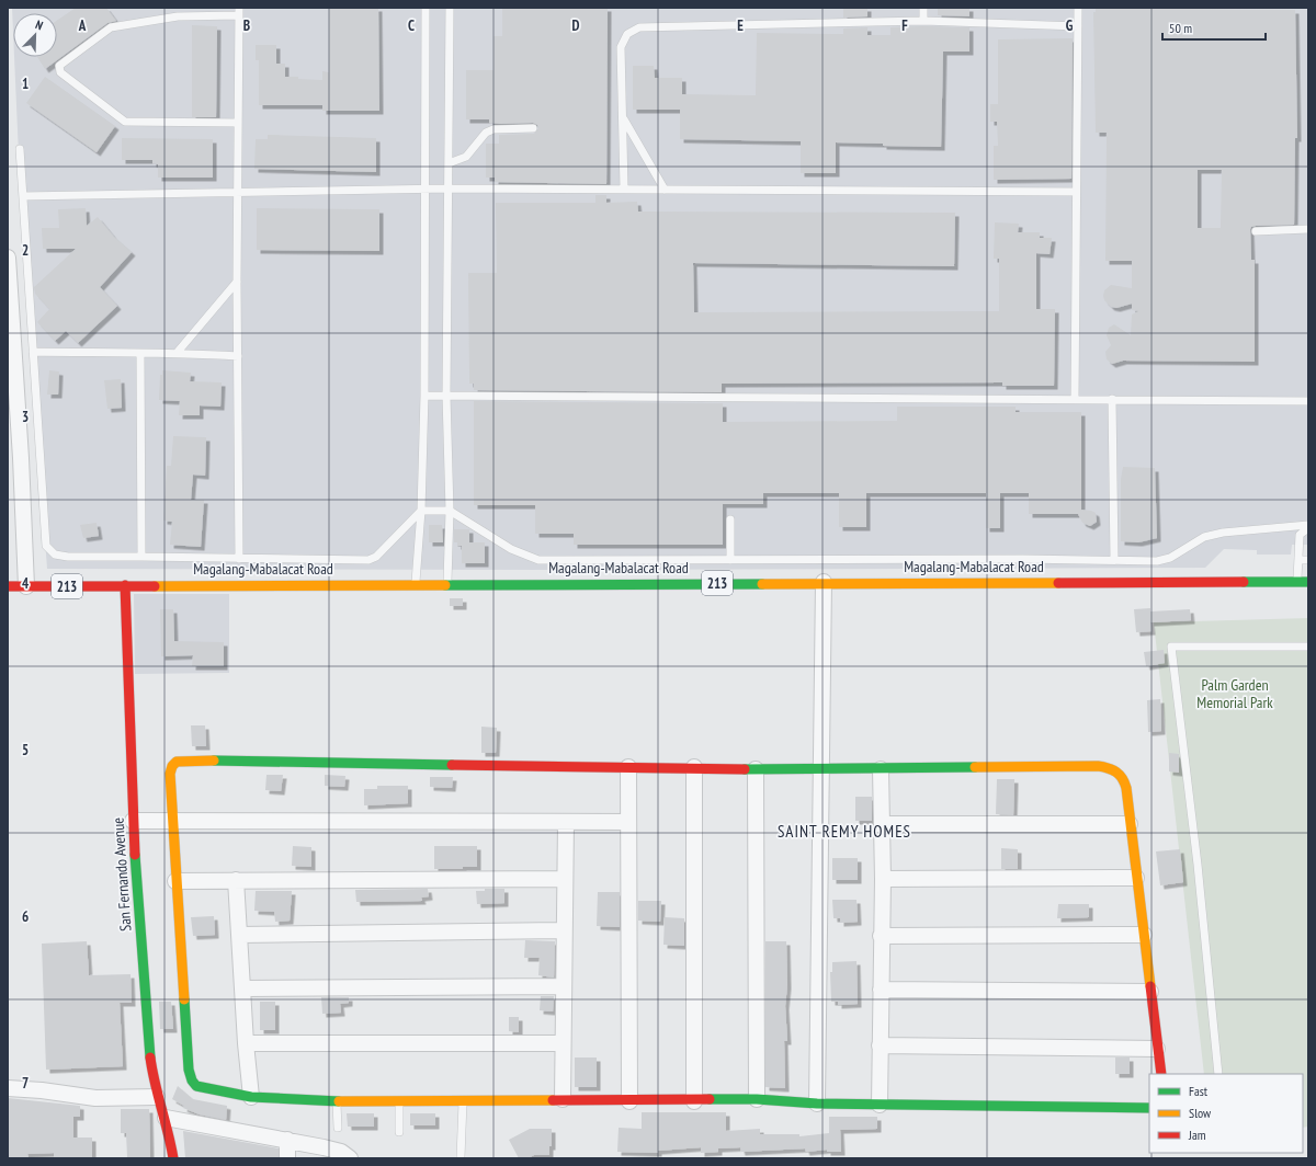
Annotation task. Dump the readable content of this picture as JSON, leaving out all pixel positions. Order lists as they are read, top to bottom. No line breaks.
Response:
{"streets":{"street":["Magalang-Mabalacat Road","213","San Fernando Avenue"]},"crossings":[["Magalang-Mabalacat Road","San Fernando Avenue"]],"districts":["SAINT REMY HOMES"],"parks":["Palm Garden Memorial Park"],"legend":["Fast","Slow","Jam"],"scale_bar":"50 m","north":"top right","grid":{"columns":["A","B","C","D","E","F","G"],"rows":["1","2","3","4","5","6","7"]}}
